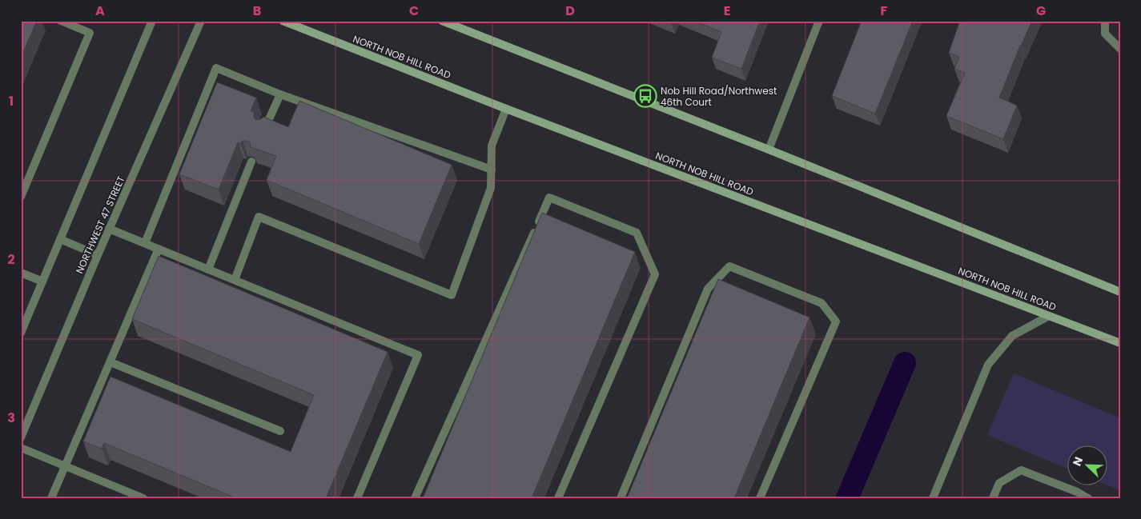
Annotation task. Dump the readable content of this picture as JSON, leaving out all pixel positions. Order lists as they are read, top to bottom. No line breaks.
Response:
{"streets":{"main road":["NORTH NOB HILL ROAD"],"street":["NORTHWEST 47 STREET"]},"places":{"bus stop":["Nob Hill Road/Northwest 46th Court"]},"north":"top left","grid":{"columns":["A","B","C","D","E","F","G"],"rows":["1","2","3"]}}
